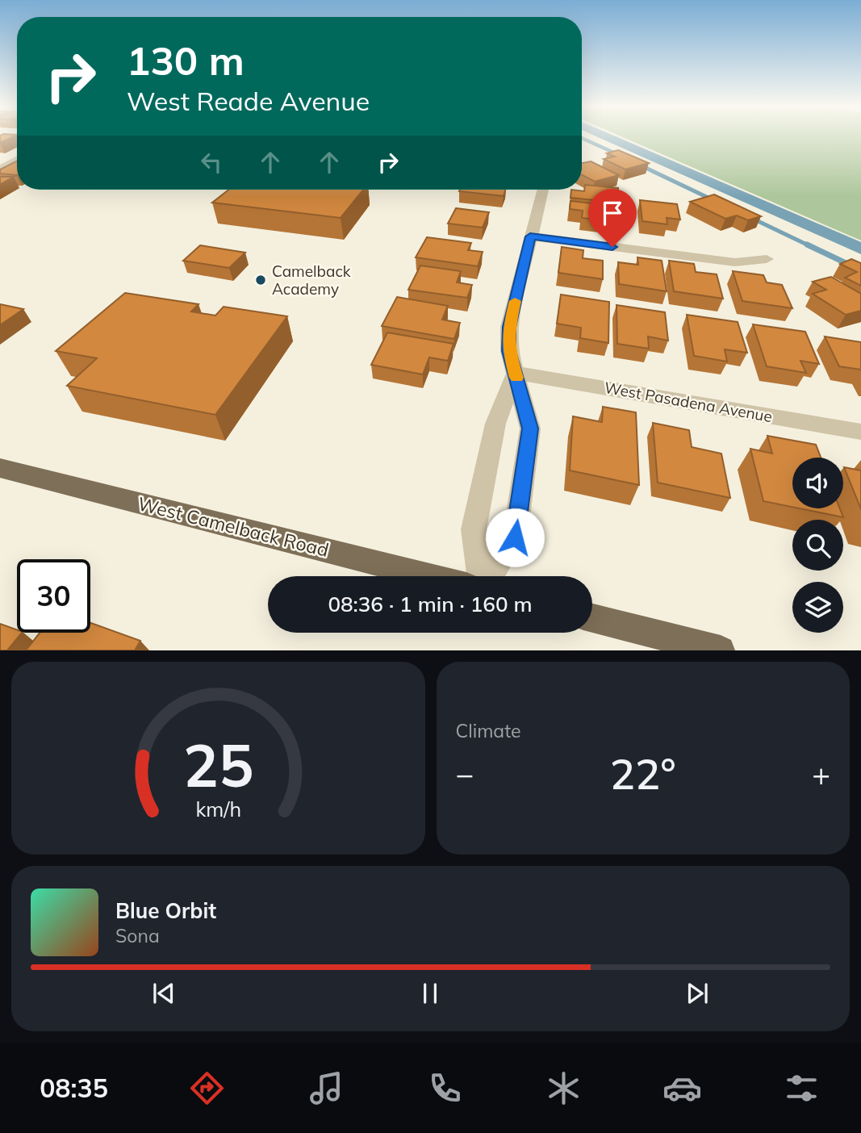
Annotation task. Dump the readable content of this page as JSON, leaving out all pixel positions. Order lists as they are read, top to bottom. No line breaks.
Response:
{"streets":{"main road":["West Camelback Road"],"street":["West Pasadena Avenue"]},"places":["Camelback Academy"],"page":{"turn":["130 m","West Reade Avenue"],"limit":"30","trip":"08:36 · 1 min · 160 m","tile":"Climate","heat":["−","22°","+"],"song":["Blue Orbit","Sona"],"tabs":"08:35","gauge":["25","km/h"]}}
